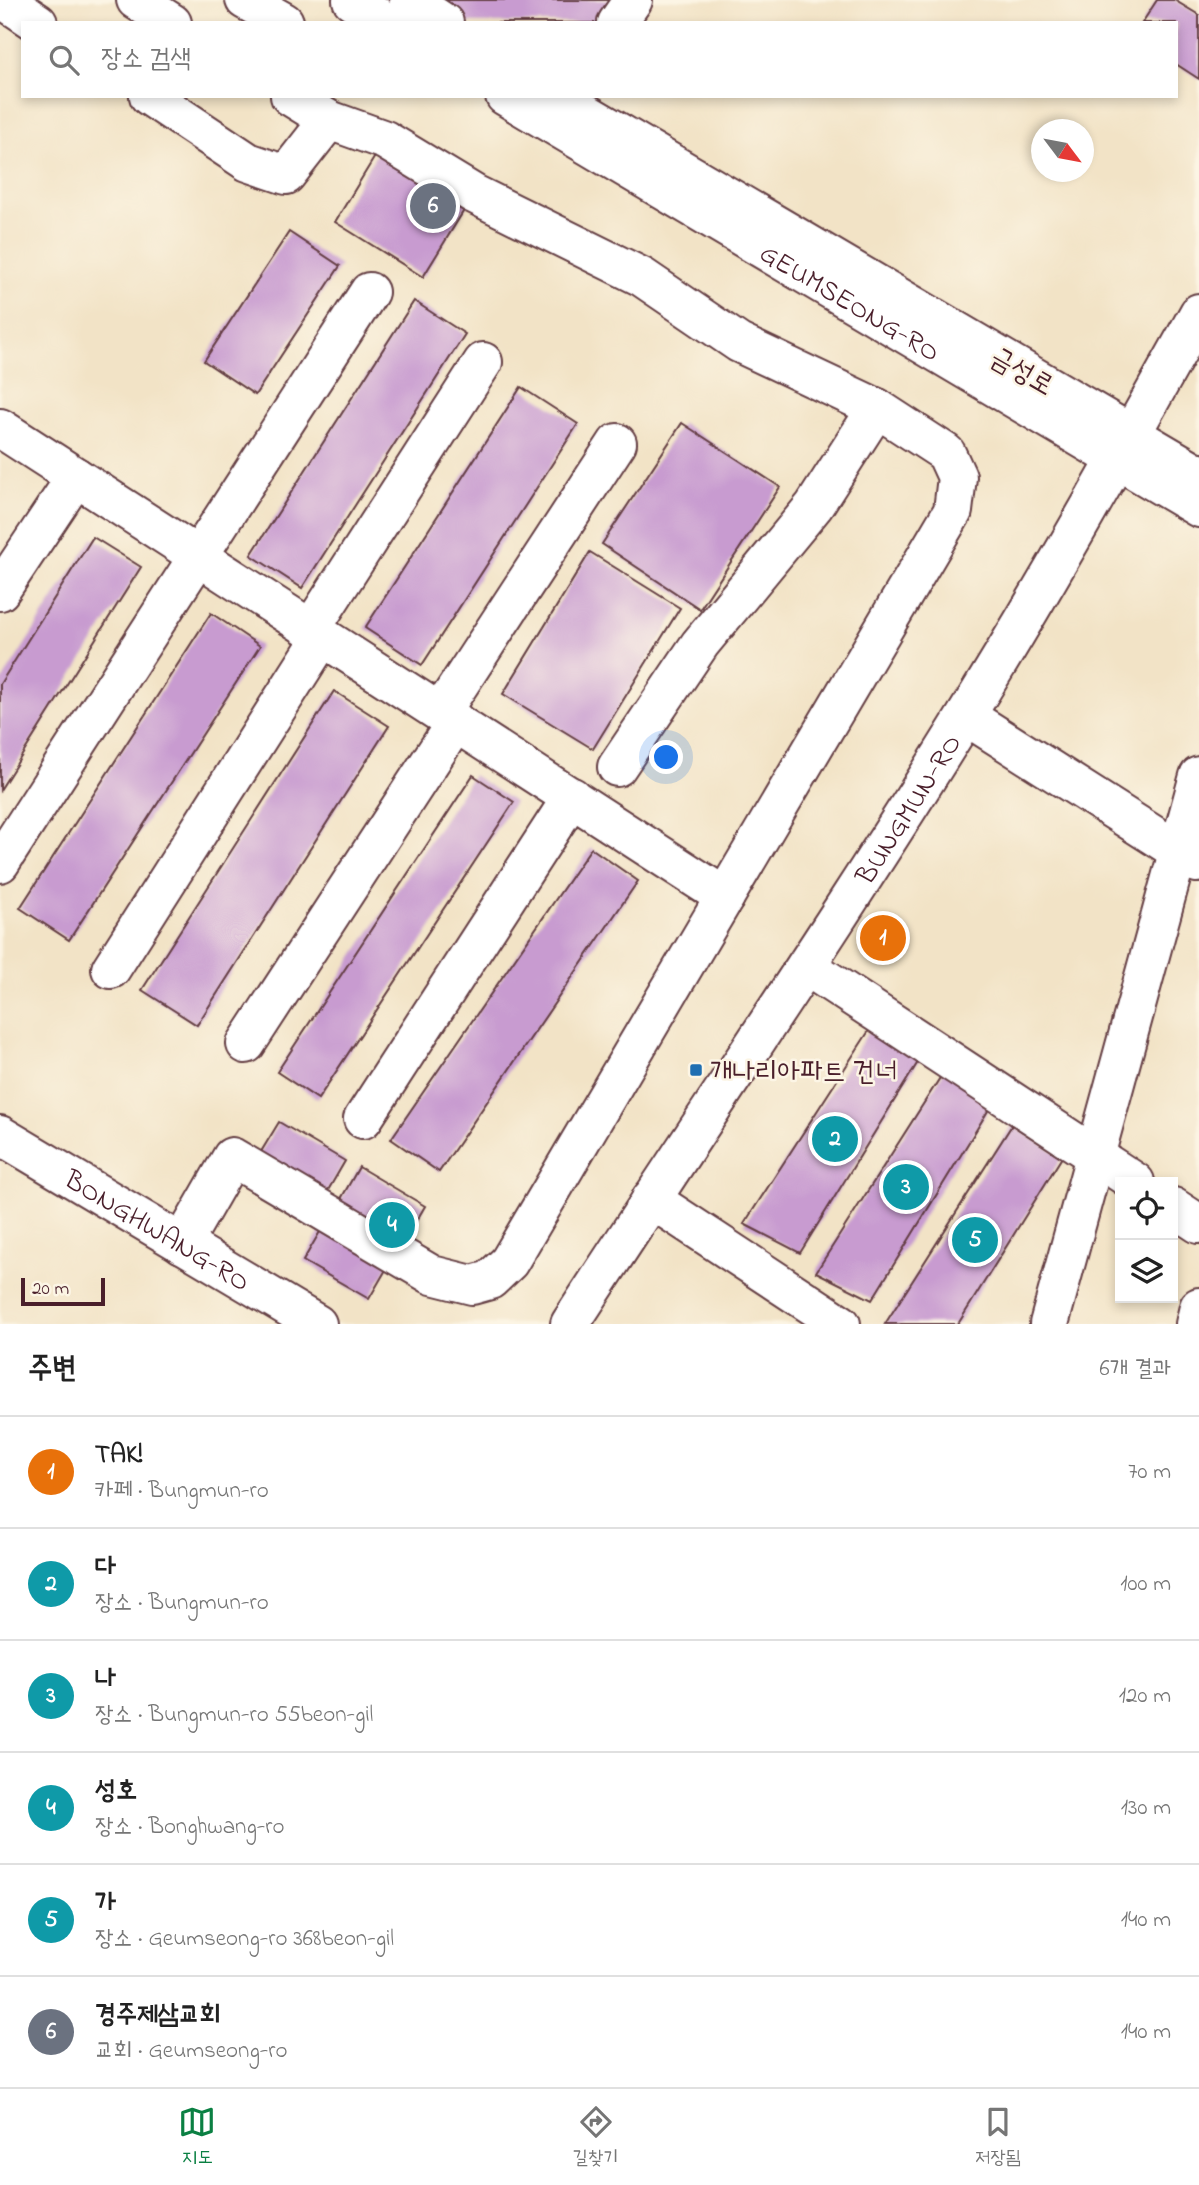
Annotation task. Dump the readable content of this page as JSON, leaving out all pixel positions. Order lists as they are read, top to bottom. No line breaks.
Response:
{"streets":{"street":["GEUMSEONG-RO","BUNGMUN-RO","BONGHWANG-RO"]},"crossings":[["GEUMSEONG-RO","BUNGMUN-RO"]],"places":{"transit":["개나리아파트 건너"]},"scale_bar":"20 m","north":"bottom right","page":{"search":"장소 검색","pins":["6","1","2","3","4","5"],"scale":"20 m","heading":["주변","6개 결과"],"list":[{"mark":"1","name":"TAK!","note":"카페 · Bungmun-ro","value":"70 m"},{"mark":"2","name":"다","note":"장소 · Bungmun-ro","value":"100 m"},{"mark":"3","name":"나","note":"장소 · Bungmun-ro 55beon-gil","value":"120 m"},{"mark":"4","name":"성호","note":"장소 · Bonghwang-ro","value":"130 m"},{"mark":"5","name":"가","note":"장소 · Geumseong-ro 368beon-gil","value":"140 m"},{"mark":"6","name":"경주제삼교회","note":"교회 · Geumseong-ro","value":"140 m"}],"nav":["지도","길찾기","저장됨"]}}
